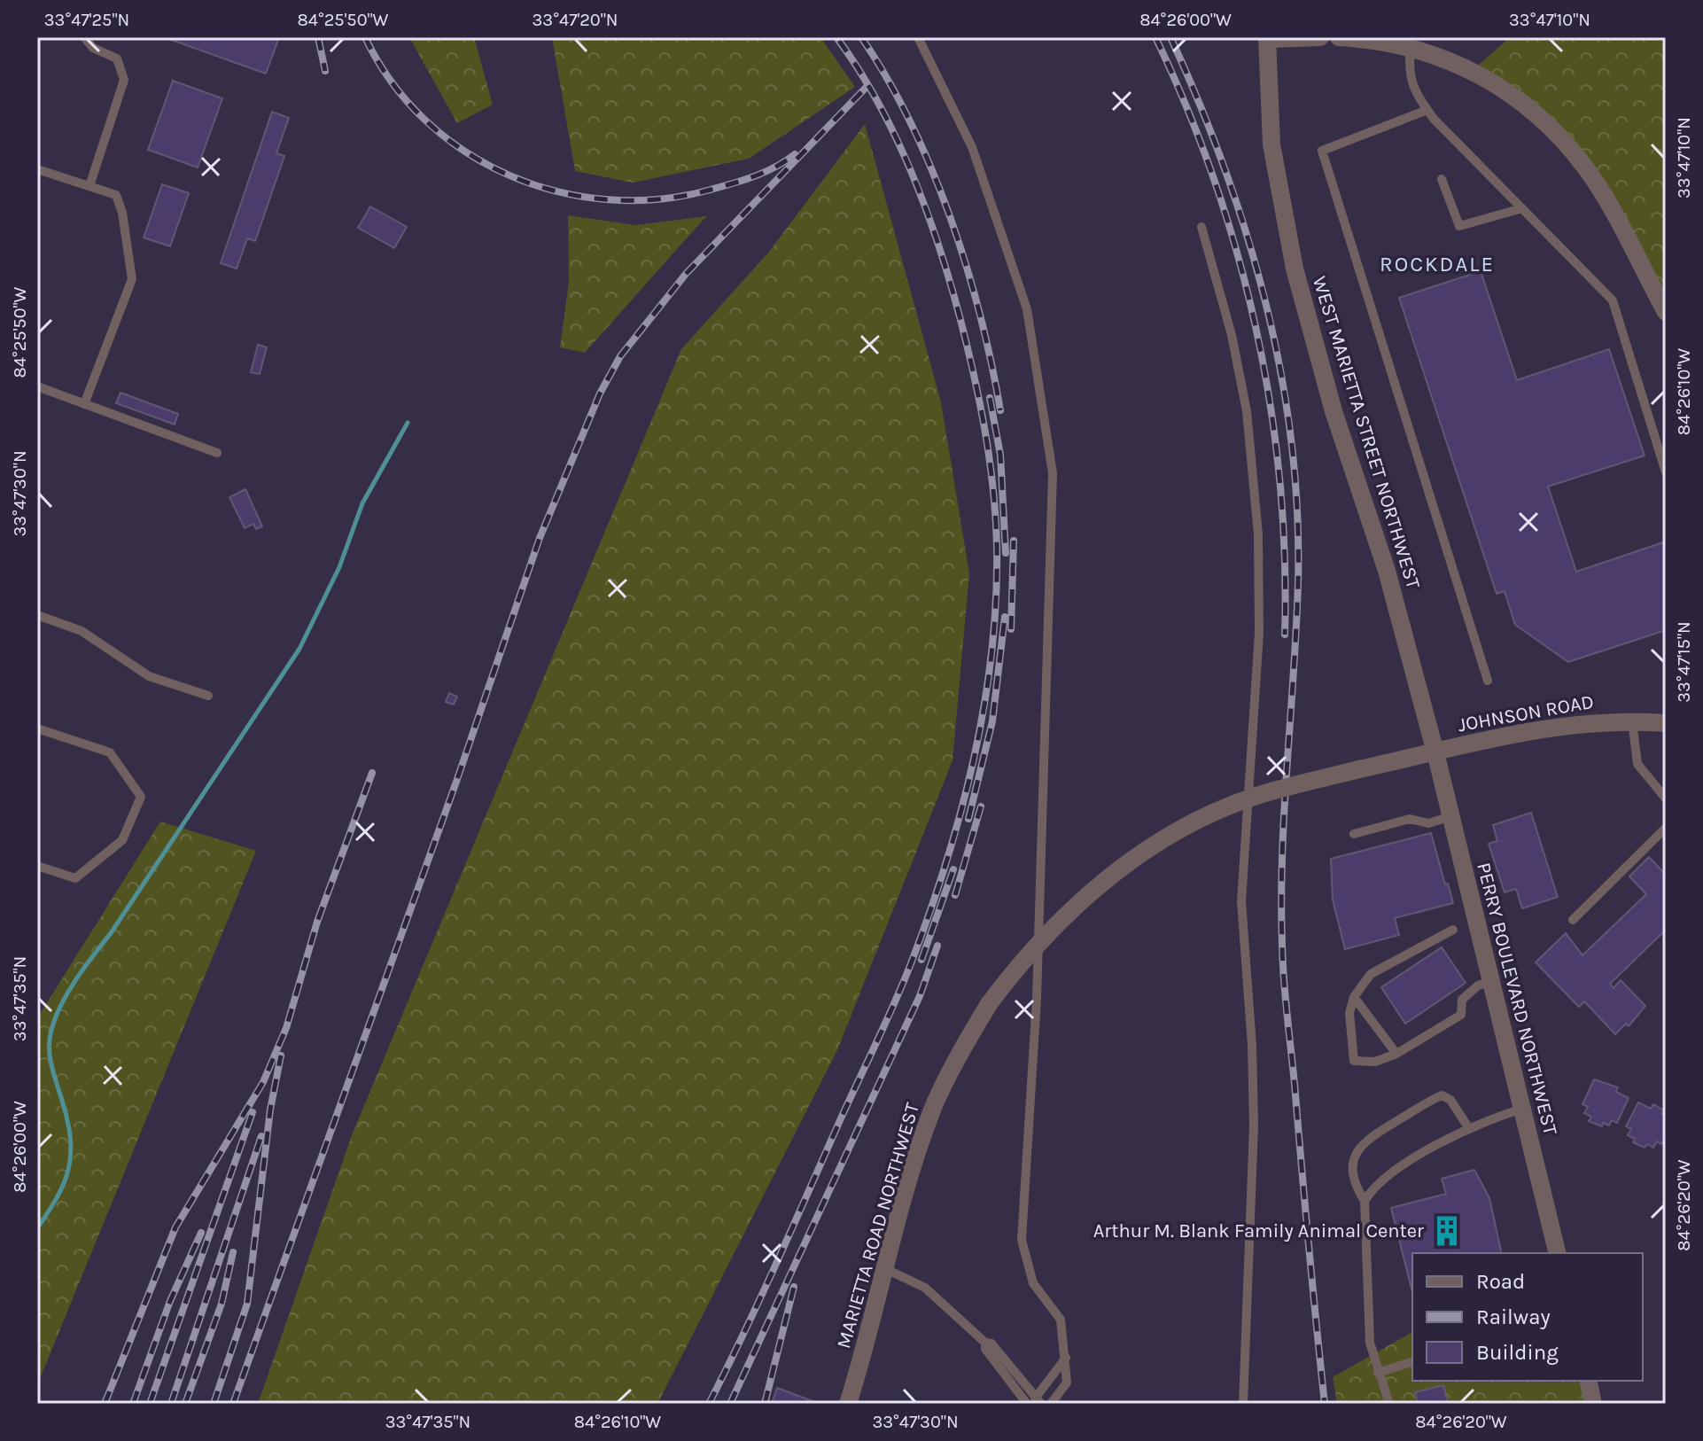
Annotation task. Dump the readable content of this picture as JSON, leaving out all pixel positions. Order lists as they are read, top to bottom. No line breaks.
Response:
{"streets":{"street":["WEST MARIETTA STREET NORTHWEST","JOHNSON ROAD","PERRY BOULEVARD NORTHWEST","MARIETTA ROAD NORTHWEST"]},"crossings":[["WEST MARIETTA STREET NORTHWEST","JOHNSON ROAD"],["WEST MARIETTA STREET NORTHWEST","PERRY BOULEVARD NORTHWEST"],["WEST MARIETTA STREET NORTHWEST","MARIETTA ROAD NORTHWEST"],["JOHNSON ROAD","PERRY BOULEVARD NORTHWEST"],["JOHNSON ROAD","MARIETTA ROAD NORTHWEST"],["PERRY BOULEVARD NORTHWEST","MARIETTA ROAD NORTHWEST"]],"districts":["ROCKDALE"],"places":{"building":["Arthur M. Blank Family Animal Center"]},"legend":["Road","Railway","Building"],"coordinates":["33°47'25\"N","84°25'50\"W","33°47'20\"N","84°26'00\"W","33°47'10\"N","84°26'10\"W","33°47'30\"N","33°47'15\"N","33°47'35\"N","84°26'20\"W"]}
